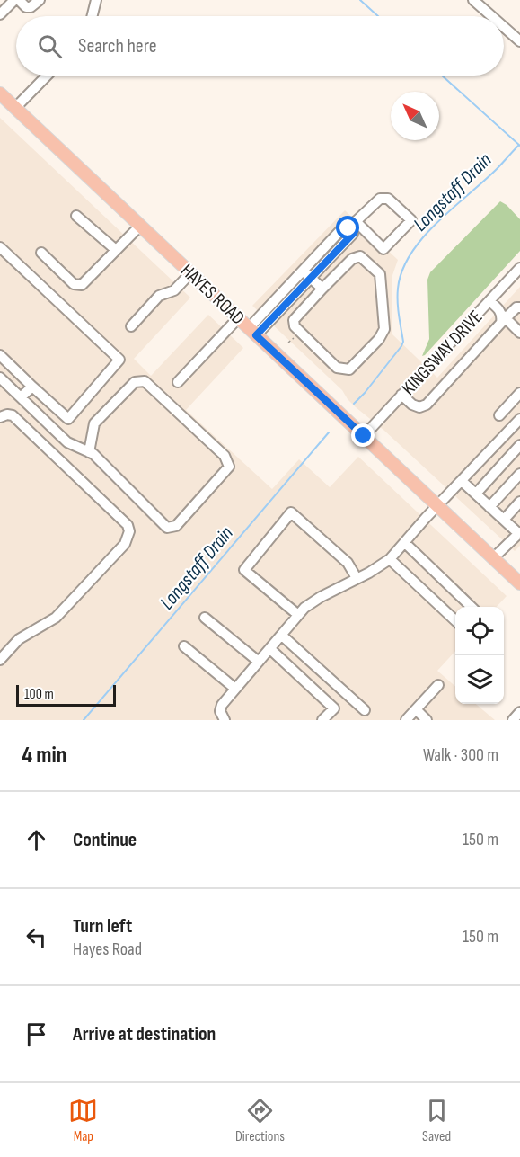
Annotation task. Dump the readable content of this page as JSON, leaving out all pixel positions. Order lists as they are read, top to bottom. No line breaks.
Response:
{"streets":{"main road":["HAYES ROAD"],"street":["KINGSWAY DRIVE"]},"crossings":[["HAYES ROAD","KINGSWAY DRIVE"]],"water":["Longstaff Drain"],"scale_bar":"100 m","north":"top left","page":{"search":"Search here","scale":"100 m","heading":["4 min","Walk · 300 m"],"list":[["Continue","150 m"],["Turn left","Hayes Road","150 m"],"Arrive at destination"],"nav":["Map","Directions","Saved"]}}
